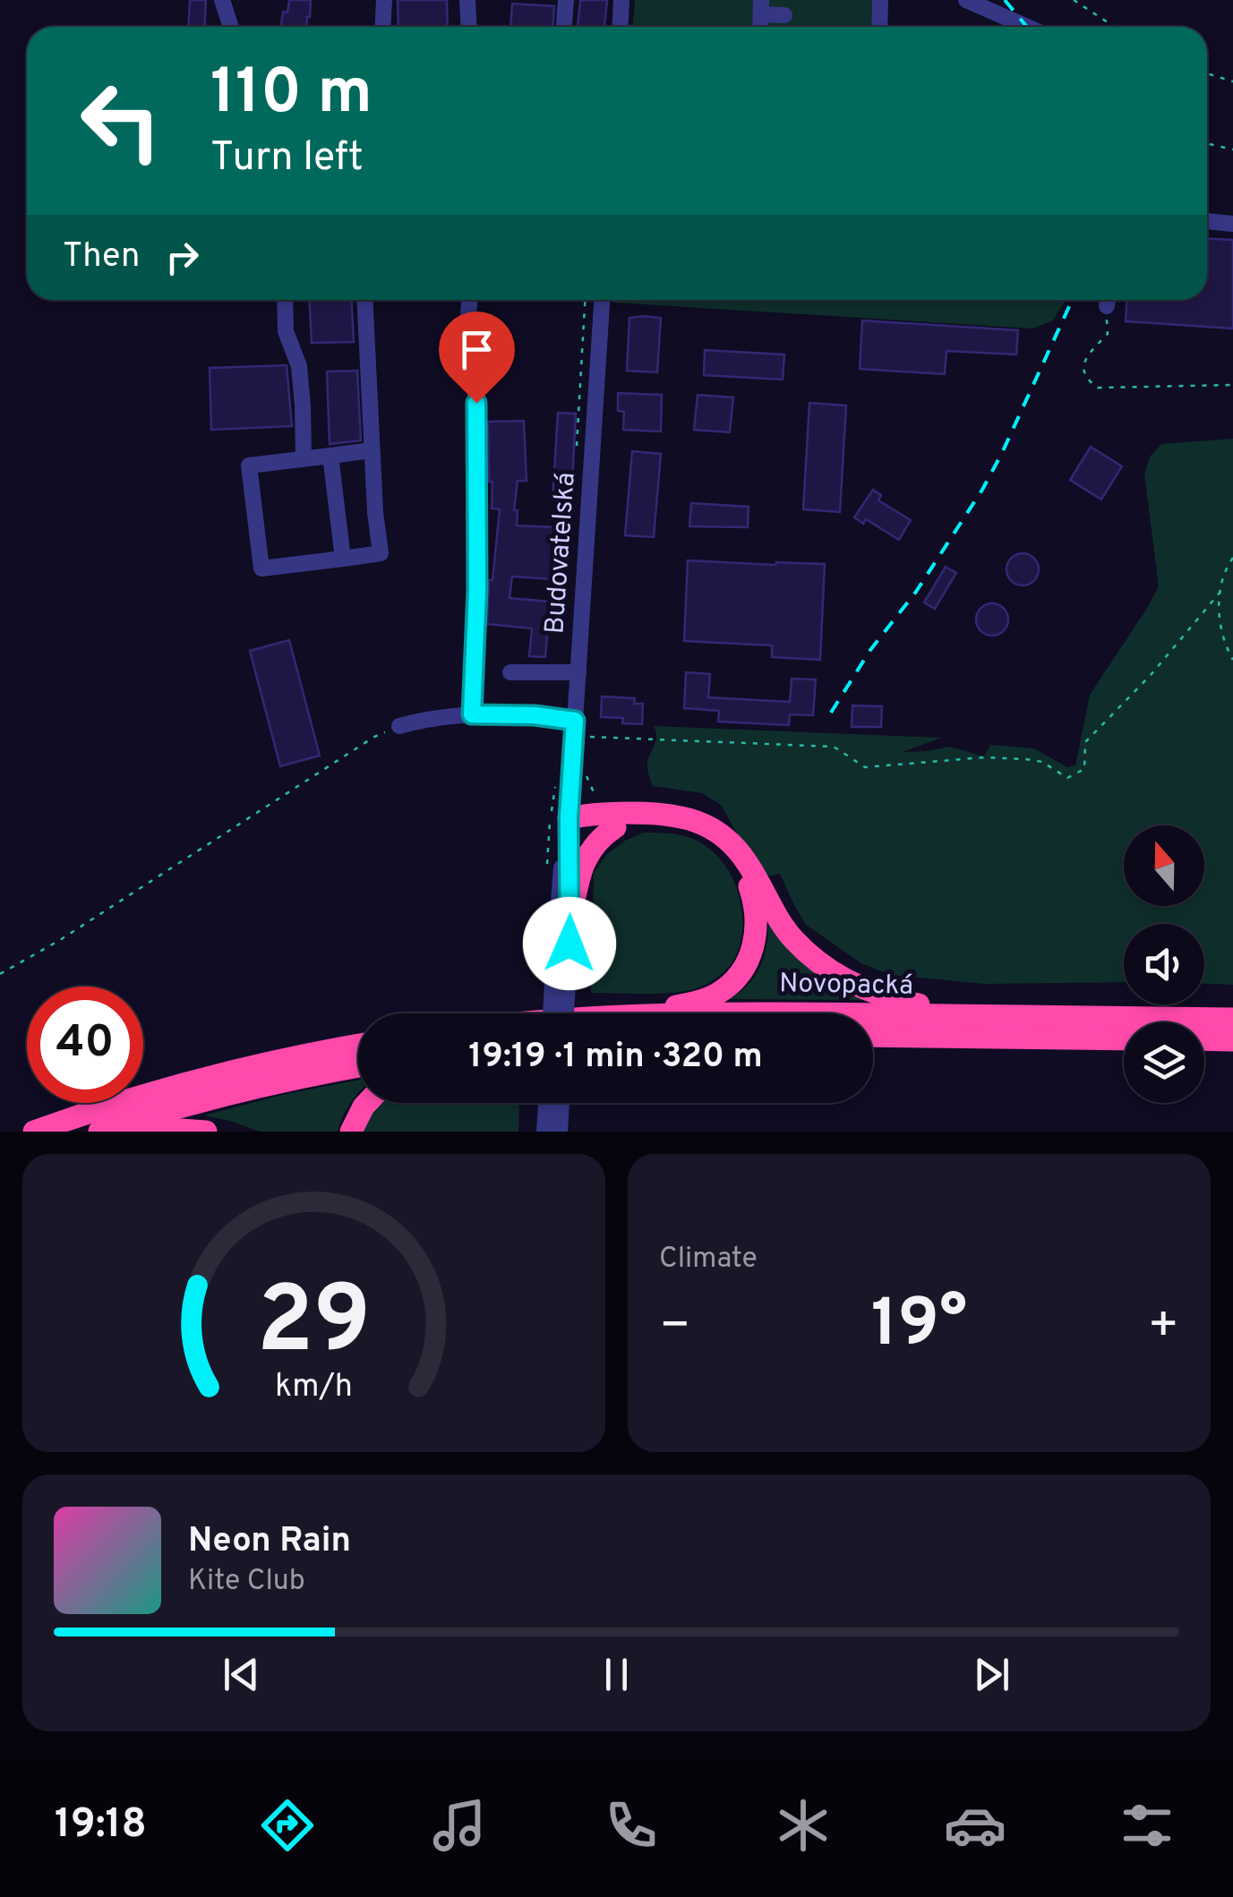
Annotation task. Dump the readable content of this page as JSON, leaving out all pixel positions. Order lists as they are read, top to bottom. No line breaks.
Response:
{"streets":{"highway":["Novopacká"],"street":["Budovatelská"]},"north":"top","page":{"turn":["110 m","Turn left"],"then":"Then","limit":"40","trip":"19:19 · 1 min · 320 m","tile":"Climate","heat":["−","19°","+"],"song":["Neon Rain","Kite Club"],"tabs":"19:18","gauge":["29","km/h"]}}
